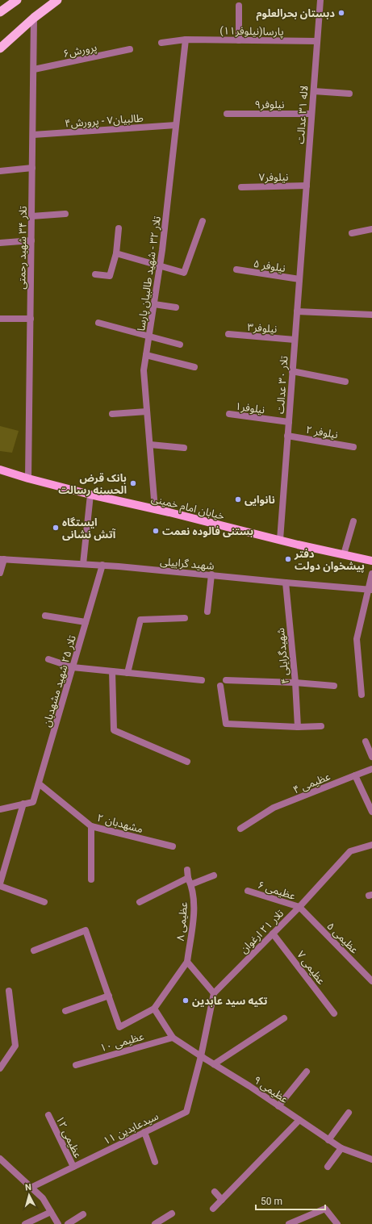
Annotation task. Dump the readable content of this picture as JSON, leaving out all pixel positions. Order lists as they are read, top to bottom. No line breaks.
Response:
{"streets":{"main road":["خیابان امام خمینی"],"street":["پارسا(نیلوفر۱۱)","پرورش۶","نیلوفر۹","لاله ۳۱ عدالت","طالبیان۷ - پرورش۴","نیلوفر۷","تلار ۳۴ شهید رحمتی","نیلوفر ۵","تلار ۳۲ - شهید طالبیان پارسا","نیلوفر۳","تلار ۳۰ عدالت","نیلوفر۱","نیلوفر ۲","شهید گراییلی","شهیدگرایلی ۴","تلار ۲۵ شهید مشهدبان","عظیمی ۴","مشهدبان ۲","عظیمی ۶","عظیمی ۸","تلار ۲۱ ارغوان","عظیمی ۵","عظیمی ۷","عظیمی ۱۰","عظیمی ۹","سیدعابدین ۱۱","عظیمی ۱۲"]},"crossings":[["پارسا(نیلوفر۱۱)","لاله ۳۱ عدالت"],["پارسا(نیلوفر۱۱)","تلار ۳۲ - شهید طالبیان پارسا"],["پرورش۶","تلار ۳۴ شهید رحمتی"],["نیلوفر۹","لاله ۳۱ عدالت"],["لاله ۳۱ عدالت","نیلوفر۷"],["لاله ۳۱ عدالت","تلار ۳۰ عدالت"],["طالبیان۷ - پرورش۴","تلار ۳۴ شهید رحمتی"],["طالبیان۷ - پرورش۴","تلار ۳۲ - شهید طالبیان پارسا"],["تلار ۳۴ شهید رحمتی","خیابان امام خمینی"],["نیلوفر ۵","تلار ۳۰ عدالت"],["تلار ۳۲ - شهید طالبیان پارسا","خیابان امام خمینی"],["نیلوفر۳","تلار ۳۰ عدالت"],["تلار ۳۰ عدالت","نیلوفر۱"],["تلار ۳۰ عدالت","نیلوفر ۲"],["تلار ۳۰ عدالت","خیابان امام خمینی"],["شهید گراییلی","شهیدگرایلی ۴"],["شهید گراییلی","تلار ۲۵ شهید مشهدبان"],["تلار ۲۵ شهید مشهدبان","مشهدبان ۲"],["عظیمی ۶","تلار ۲۱ ارغوان"],["عظیمی ۶","عظیمی ۵"],["تلار ۲۱ ارغوان","عظیمی ۵"],["تلار ۲۱ ارغوان","عظیمی ۷"],["عظیمی ۹","سیدعابدین ۱۱"],["سیدعابدین ۱۱","عظیمی ۱۲"]],"places":["دبستان بحرالعلوم","بانک قرض الحسنه رسالت","نانوایی","ایستگاه آتش نشانی","بستنی فالوده نعمت","دفتر پیشخوان دولت","تکیه سید عابدین"],"scale_bar":"50 m","north":"top"}
